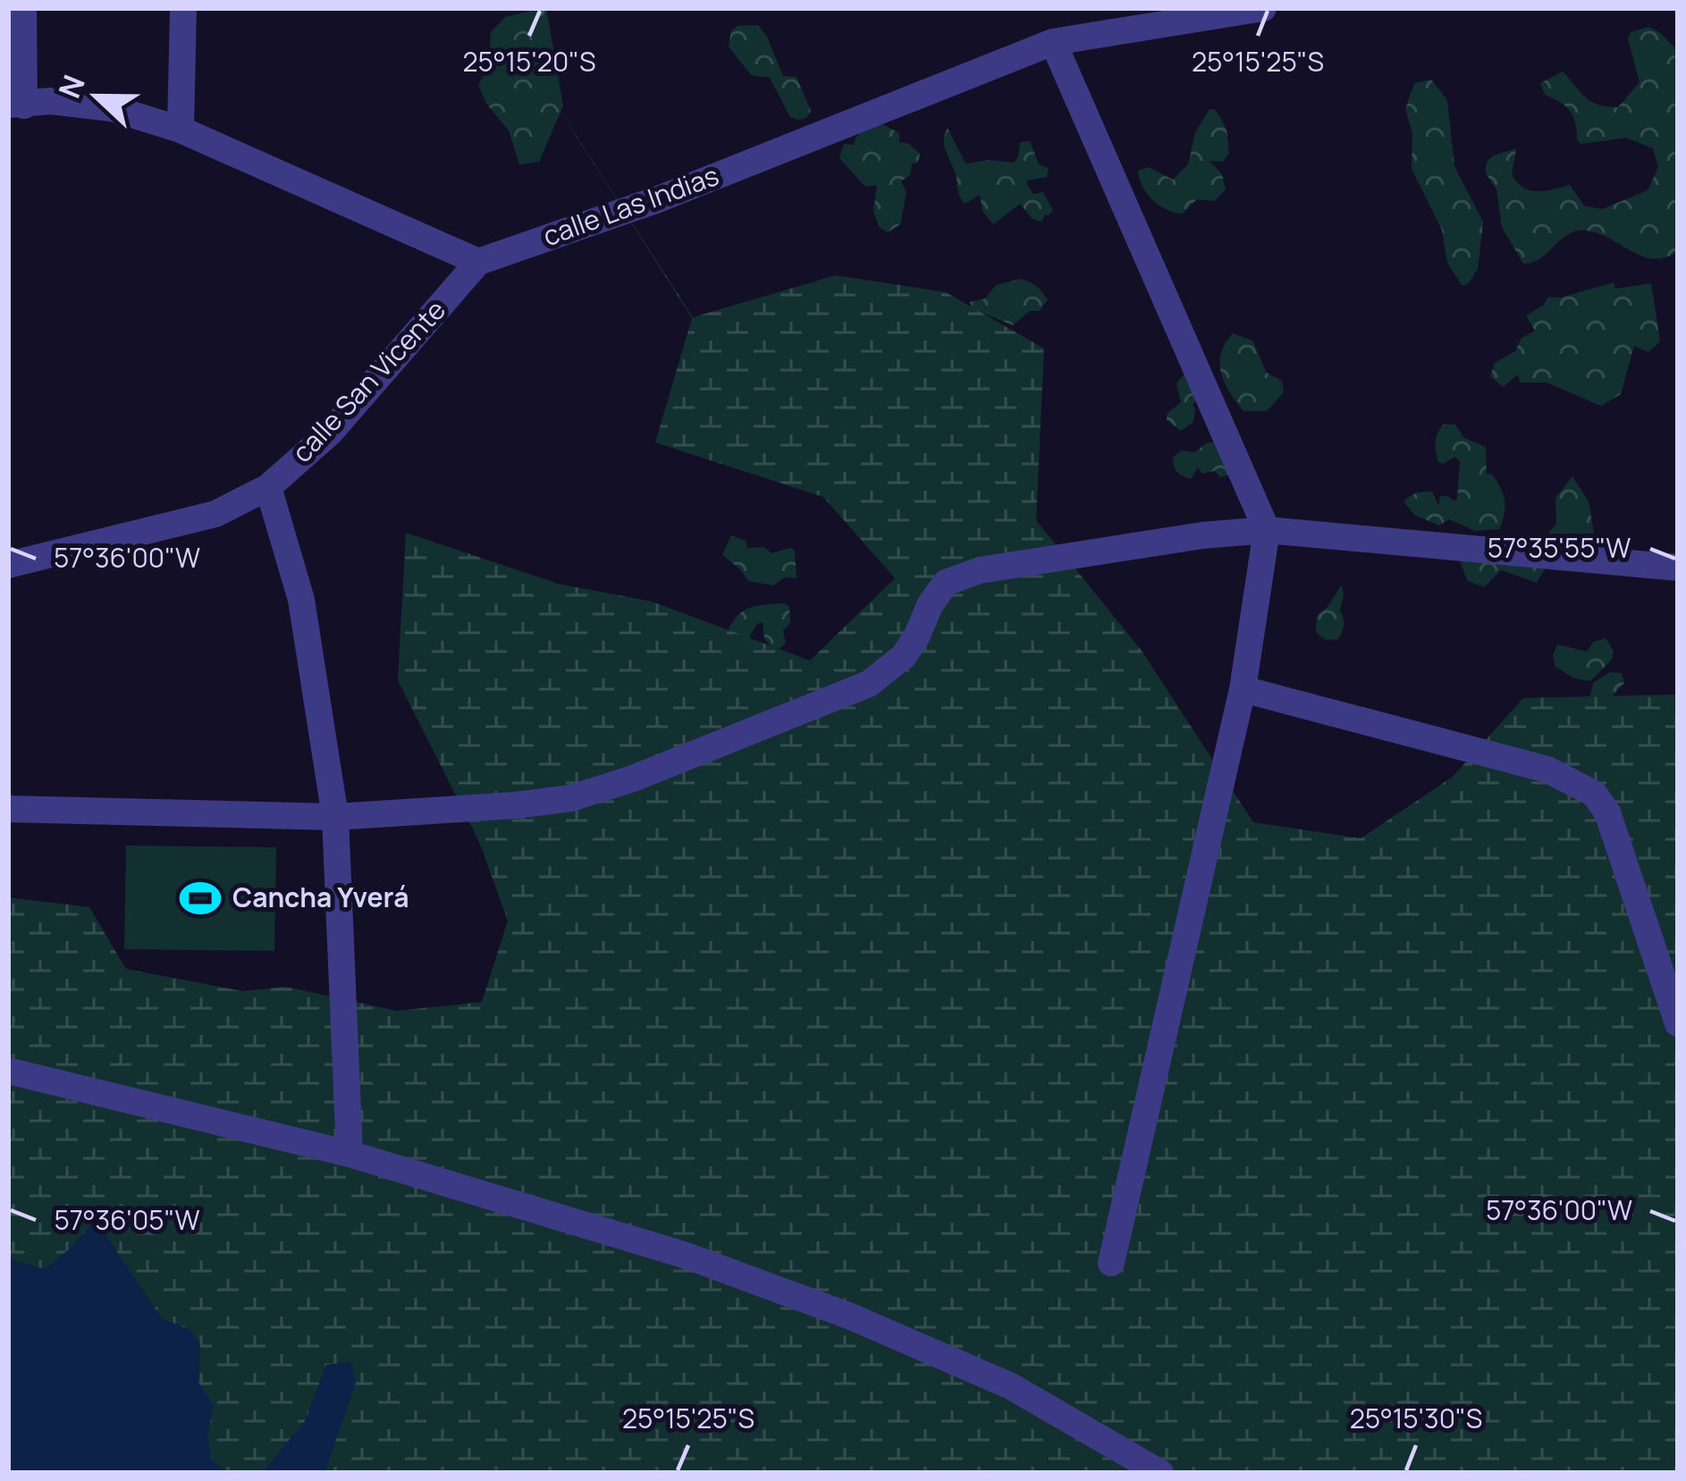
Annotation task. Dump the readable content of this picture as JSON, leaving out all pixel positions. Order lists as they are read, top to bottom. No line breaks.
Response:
{"streets":{"street":["calle Las Indias","calle San Vicente"]},"crossings":[["calle Las Indias","calle San Vicente"]],"places":{"sports":["Cancha Yverá"]},"north":"left","coordinates":["25°15'20\"S","25°15'25\"S","57°35'55\"W","57°36'00\"W","57°36'05\"W","25°15'30\"S"]}
